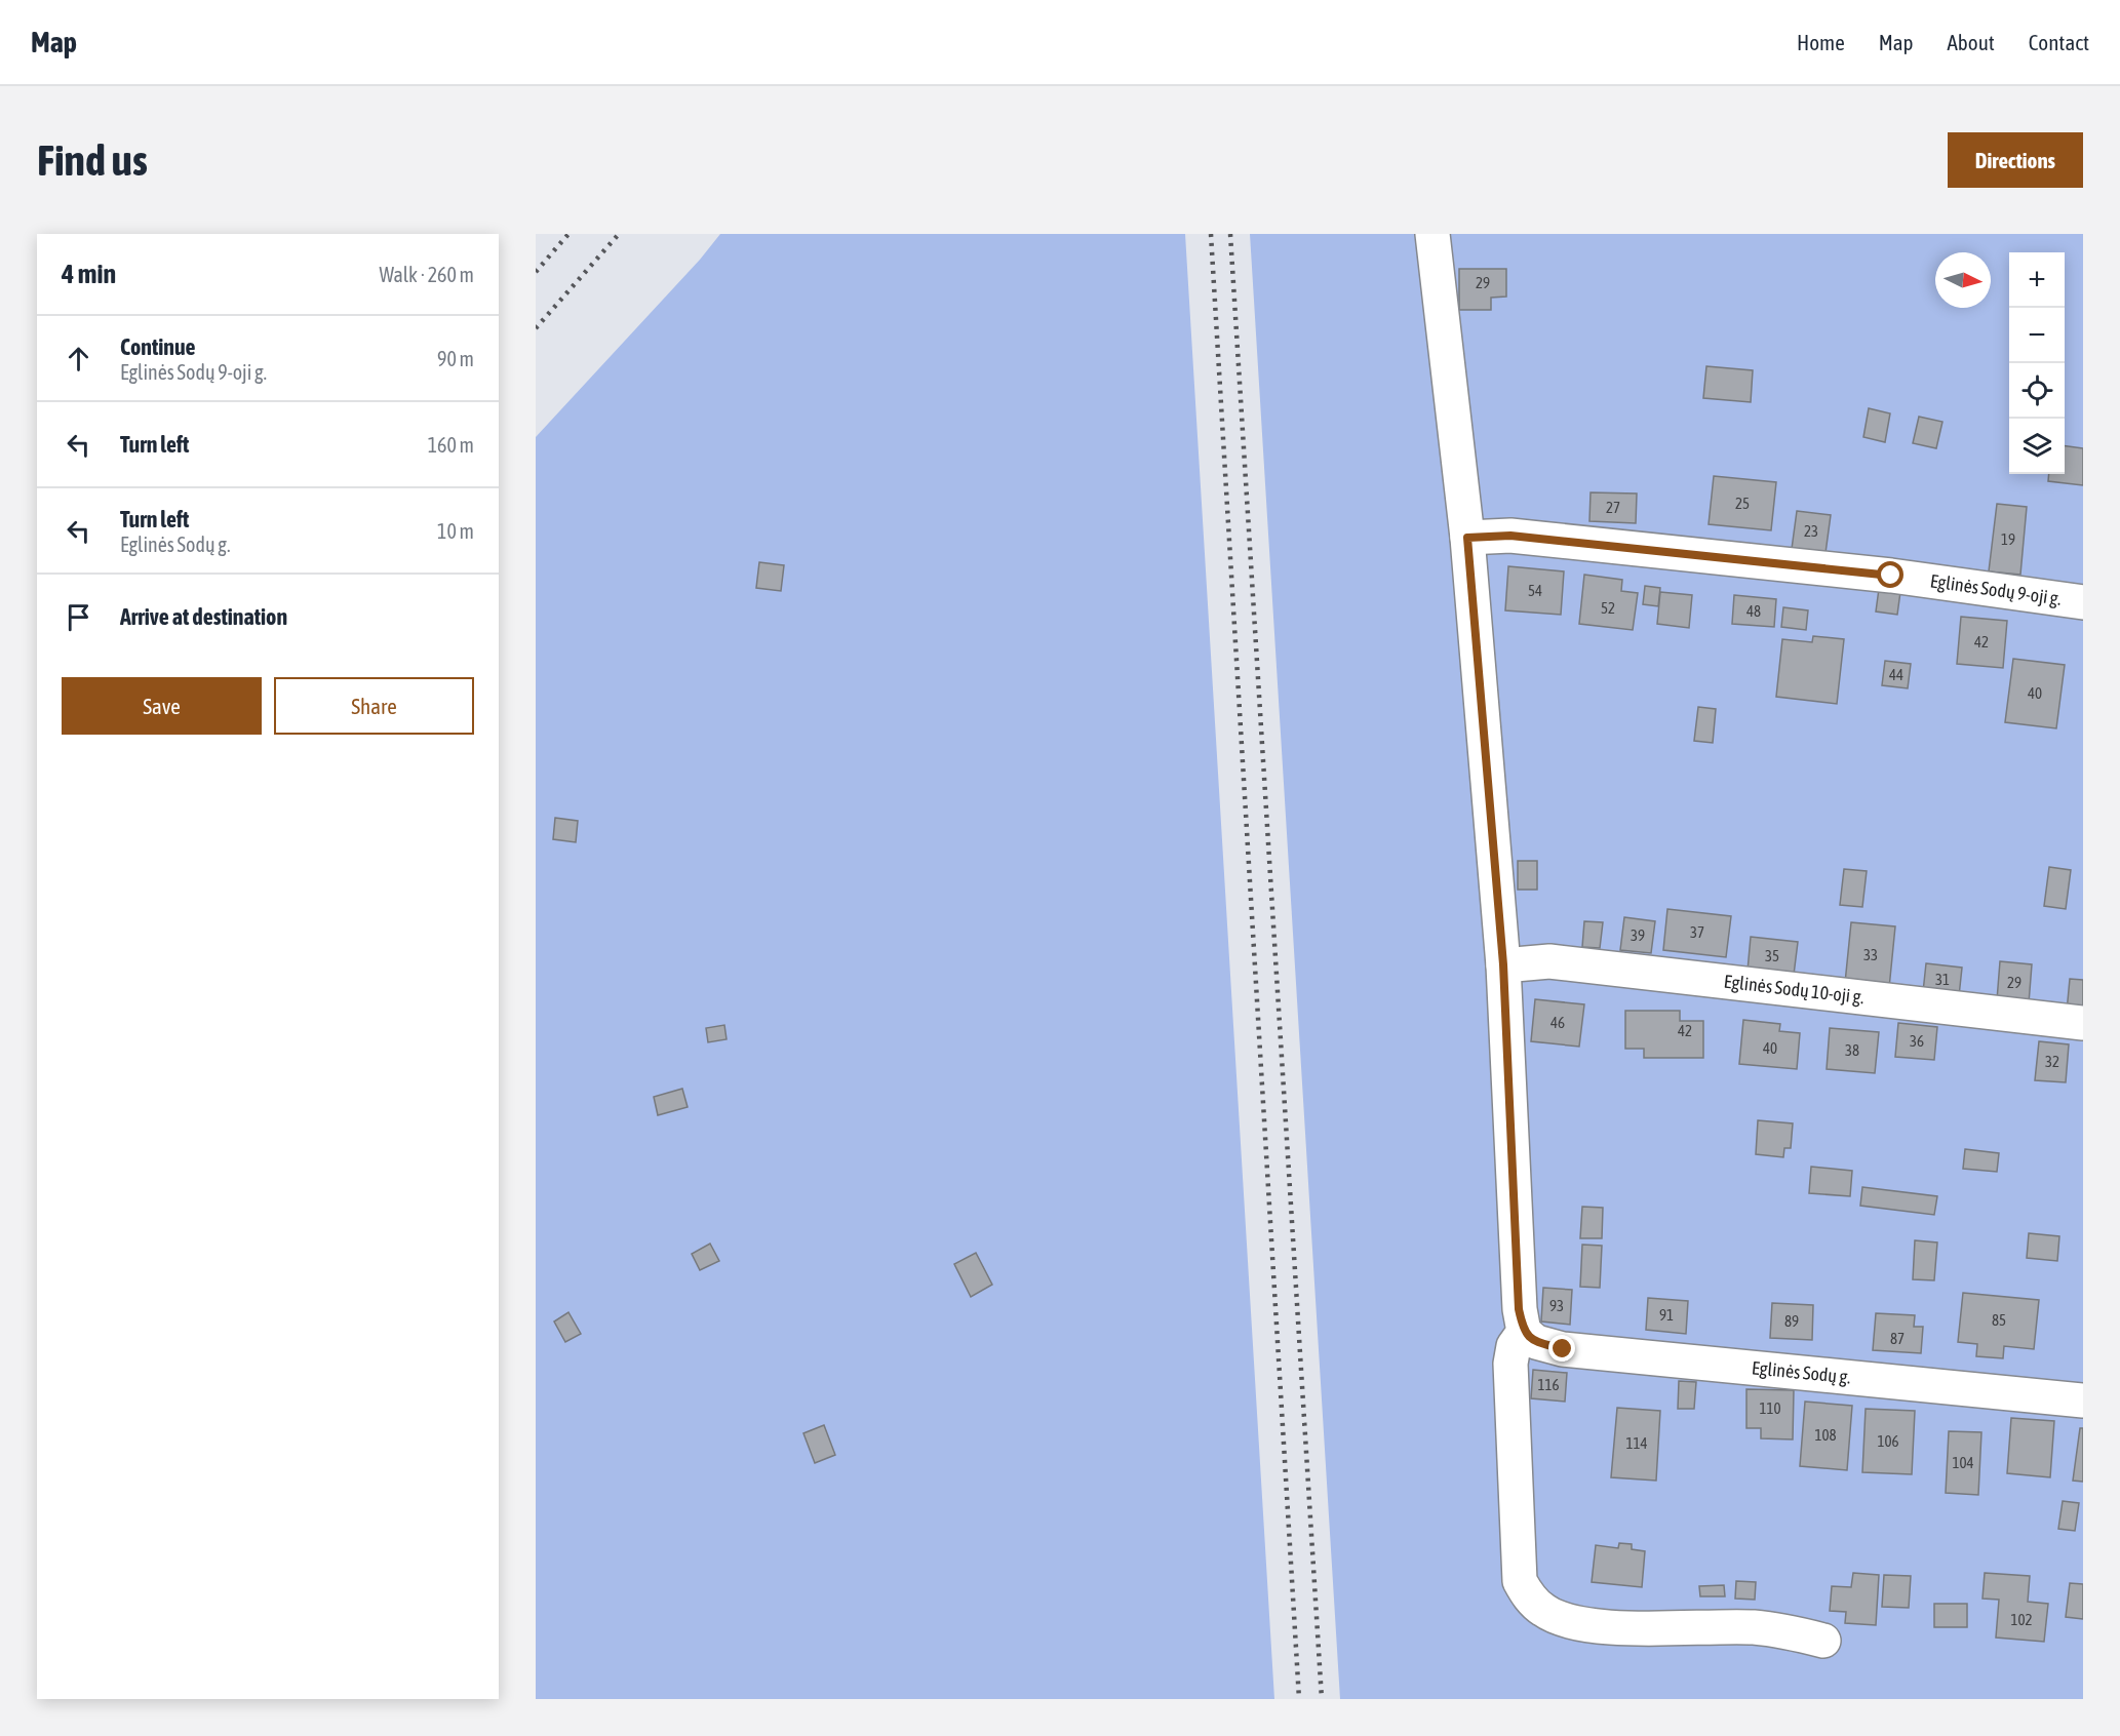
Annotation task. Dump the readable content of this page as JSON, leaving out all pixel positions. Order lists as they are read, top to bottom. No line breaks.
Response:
{"streets":{"street":["Eglinės Sodų 9-oji g.","Eglinės Sodų 10-oji g.","Eglinės Sodų g."]},"house_numbers":["29","25","27","23","19","54","52","48","42","44","40","37","39","33","35","31","29","46","42","36","40","38","32","93","91","85","89","87","116","110","108","106","114","104","102"],"north":"right","page":{"header":"Map","nav":["Home","Map","About","Contact"],"buttons":["Directions",["Save","Share"]],"title":"Find us","heading":["4 min","Walk · 260 m"],"map_buttons":["+","−"],"list":[["Continue","Eglinės Sodų 9-oji g.","90 m"],["Turn left","160 m"],["Turn left","Eglinės Sodų g.","10 m"],"Arrive at destination"]}}
